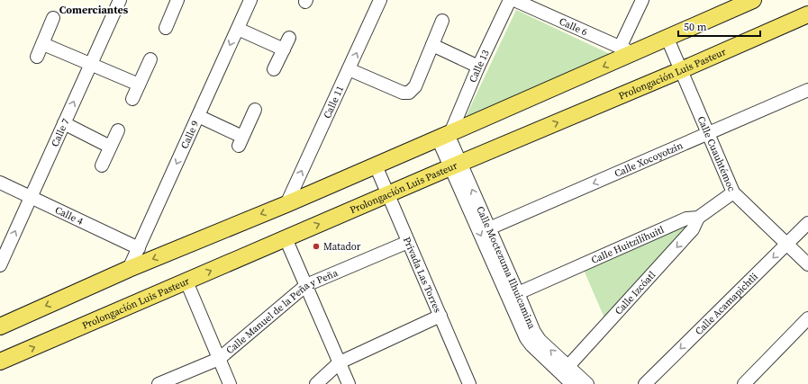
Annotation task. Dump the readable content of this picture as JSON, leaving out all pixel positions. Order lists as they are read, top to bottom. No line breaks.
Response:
{"streets":{"main road":["Prolongación Luis Pasteur"],"street":["Calle 6","Calle 13","Calle 11","Calle 7","Calle 9","Calle Cuauhtémoc","Calle Xocoyotzin","Calle 4","Calle Huitzilíhuitl","Calle Moctezuma Ilhuicamina","Privada Las Torres","Calle Izcóatl","Calle Acamapichtli","Calle Manuel de la Peña y Peña"]},"crossings":[["Calle 13","Calle Moctezuma Ilhuicamina"],["Prolongación Luis Pasteur","Calle Cuauhtémoc"],["Prolongación Luis Pasteur","Calle Moctezuma Ilhuicamina"],["Prolongación Luis Pasteur","Privada Las Torres"],["Calle 7","Calle 4"],["Calle 9","Calle 4"],["Calle Cuauhtémoc","Calle Xocoyotzin"],["Calle Cuauhtémoc","Calle Huitzilíhuitl"],["Calle Cuauhtémoc","Calle Acamapichtli"],["Calle Xocoyotzin","Calle Moctezuma Ilhuicamina"],["Calle Huitzilíhuitl","Calle Moctezuma Ilhuicamina"],["Calle Huitzilíhuitl","Calle Izcóatl"],["Calle Moctezuma Ilhuicamina","Calle Izcóatl"],["Privada Las Torres","Calle Manuel de la Peña y Peña"]],"one_way":["Calle 11","Calle Xocoyotzin","Calle Izcóatl"],"districts":["Comerciantes"],"places":["Matador"],"scale_bar":"50 m"}
